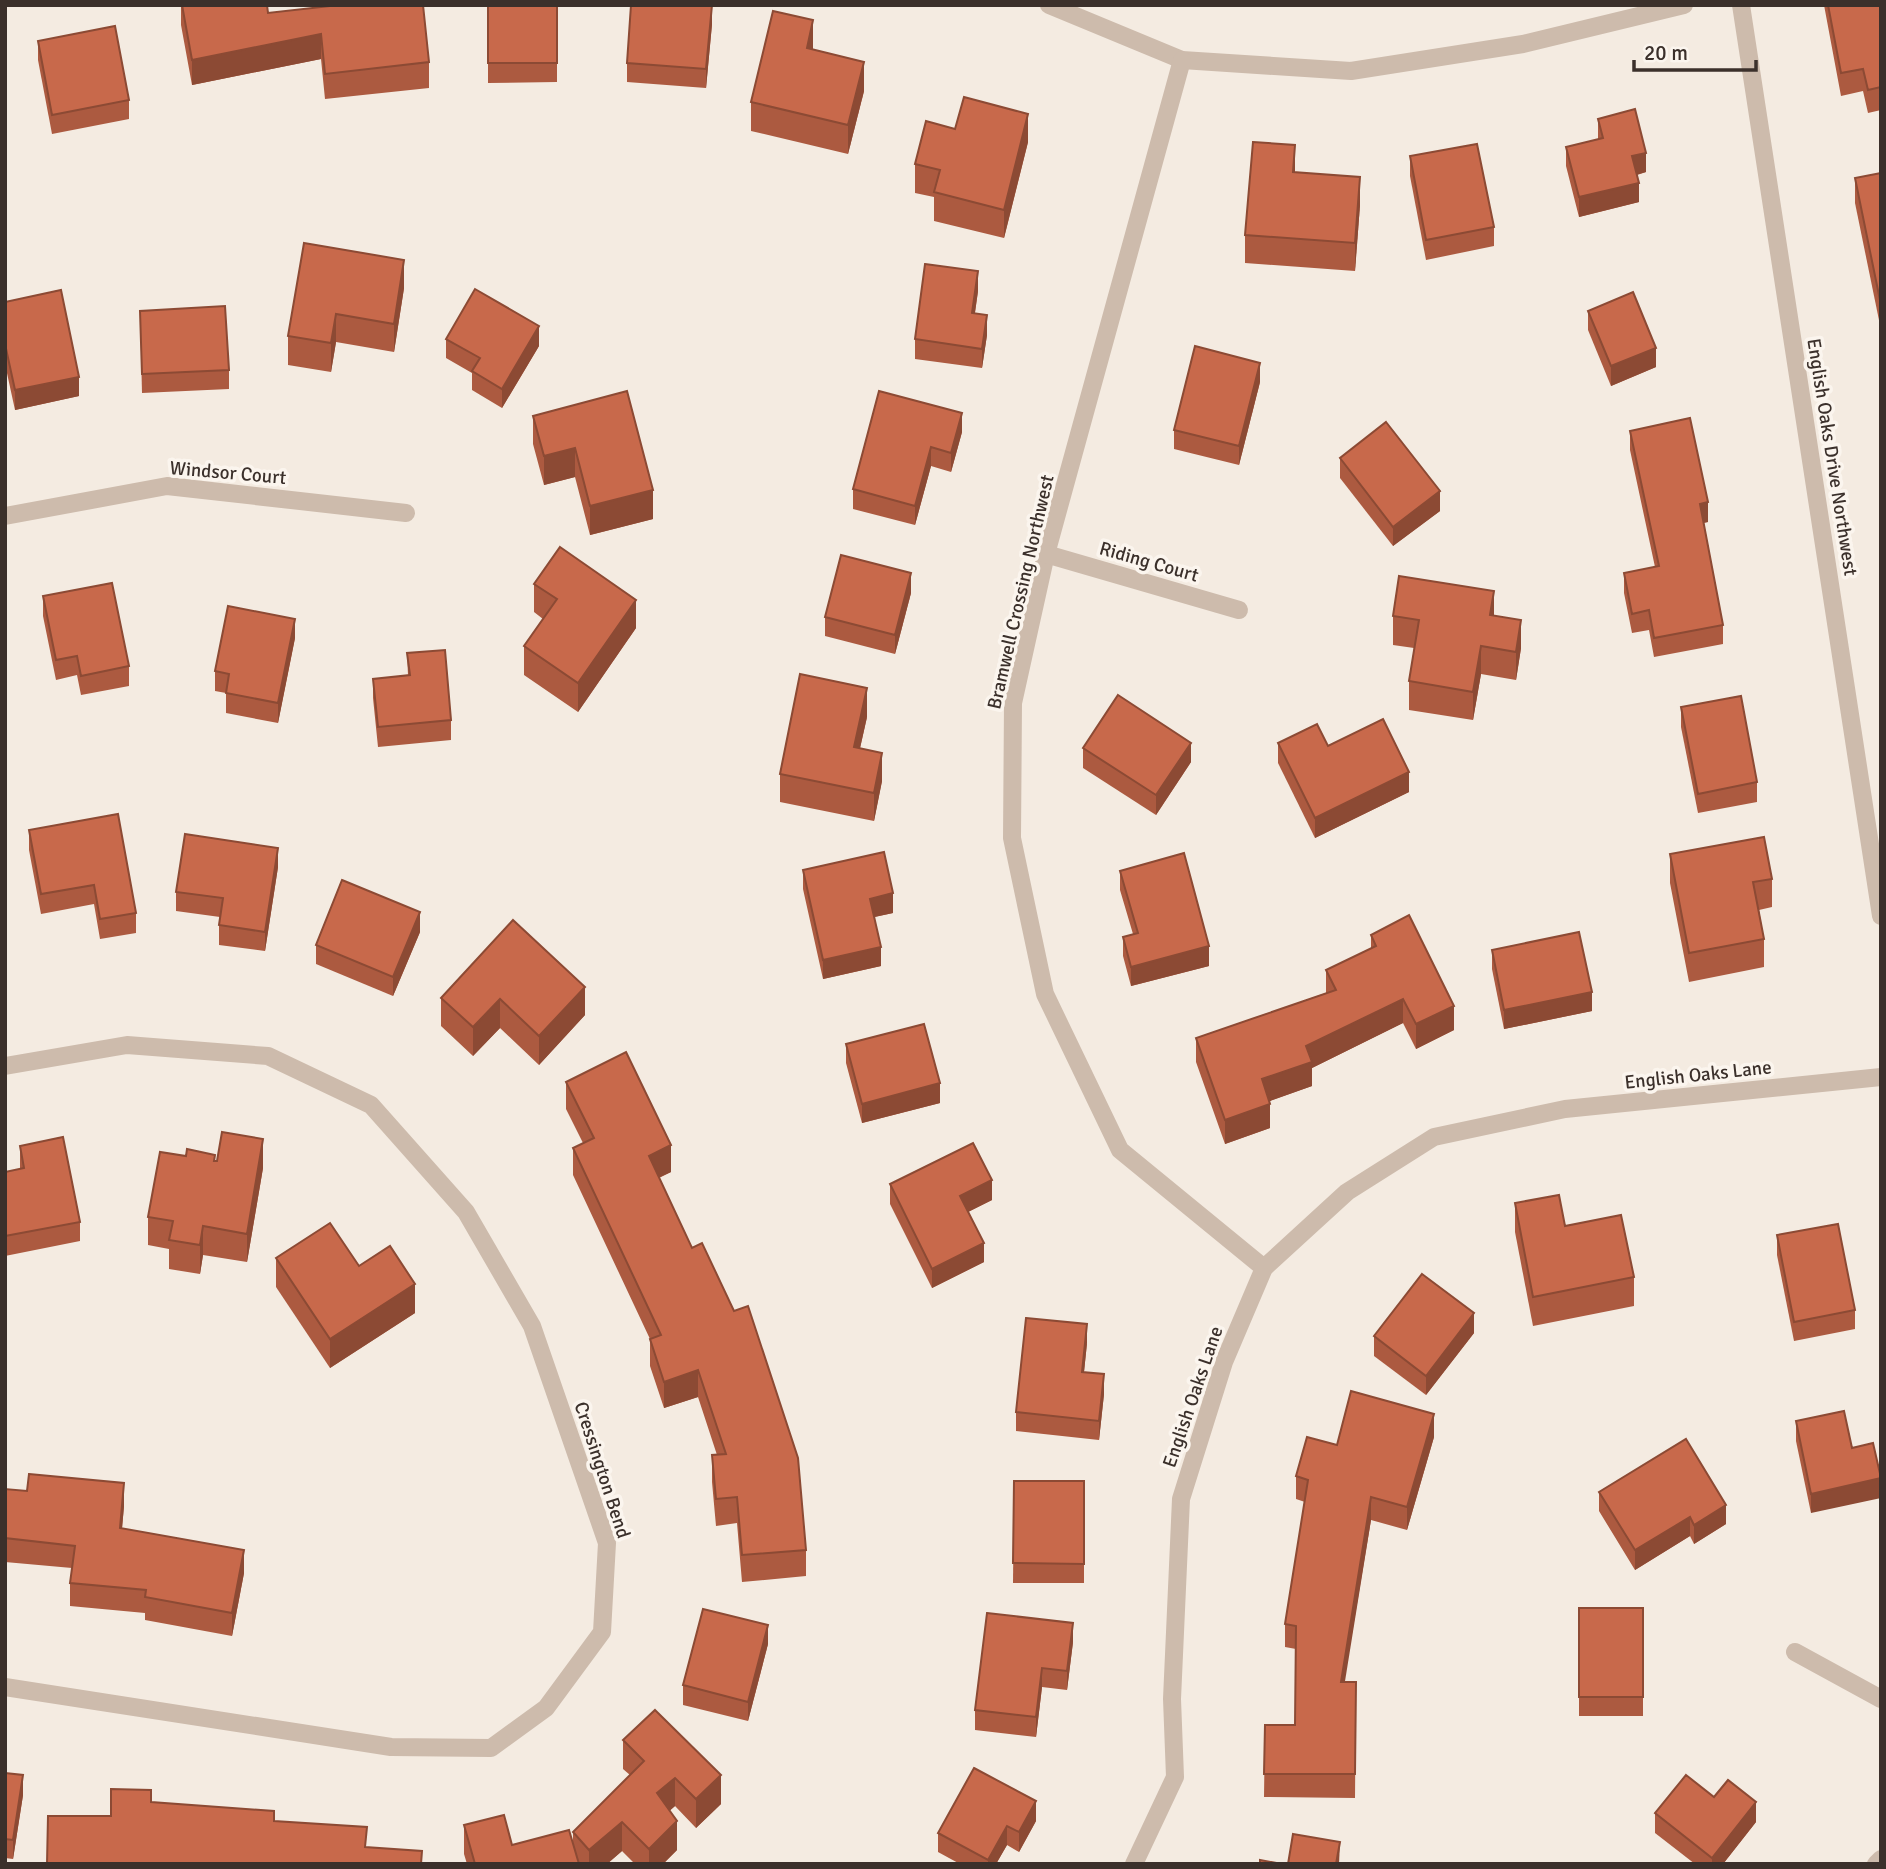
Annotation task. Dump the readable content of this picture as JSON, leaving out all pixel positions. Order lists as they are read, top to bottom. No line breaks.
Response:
{"streets":{"street":["English Oaks Drive Northwest","Windsor Court","Riding Court","Bramwell Crossing Northwest","English Oaks Lane","Cressington Bend"]},"crossings":[["Riding Court","Bramwell Crossing Northwest"],["Bramwell Crossing Northwest","English Oaks Lane"]],"scale_bar":"20 m"}
